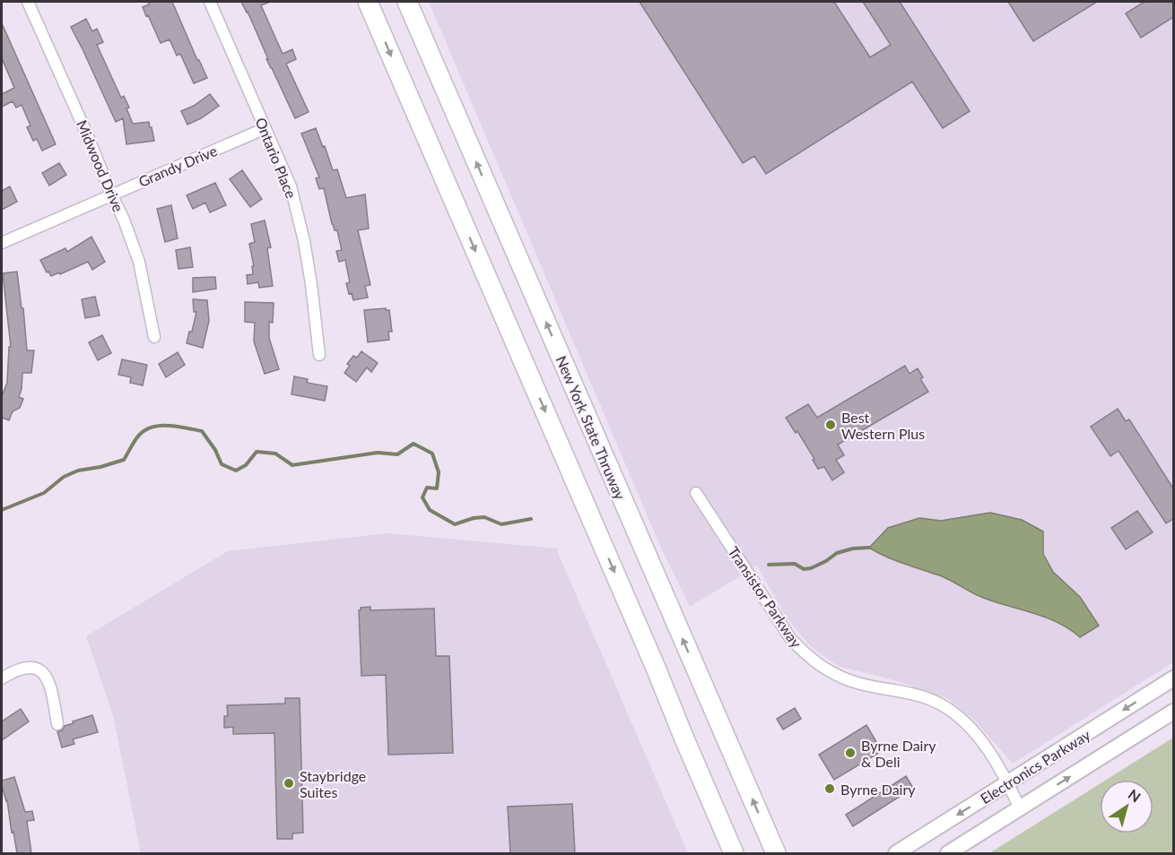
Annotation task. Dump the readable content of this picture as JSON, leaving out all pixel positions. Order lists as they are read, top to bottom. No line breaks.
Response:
{"streets":{"highway":["New York State Thruway"],"main road":["Electronics Parkway"],"street":["Ontario Place","Midwood Drive","Grandy Drive","Transistor Parkway"]},"crossings":[["Ontario Place","Grandy Drive"],["Midwood Drive","Grandy Drive"],["Transistor Parkway","Electronics Parkway"]],"places":["Best Western Plus","Byrne Dairy & Deli","Staybridge Suites","Byrne Dairy"],"north":"top right"}
